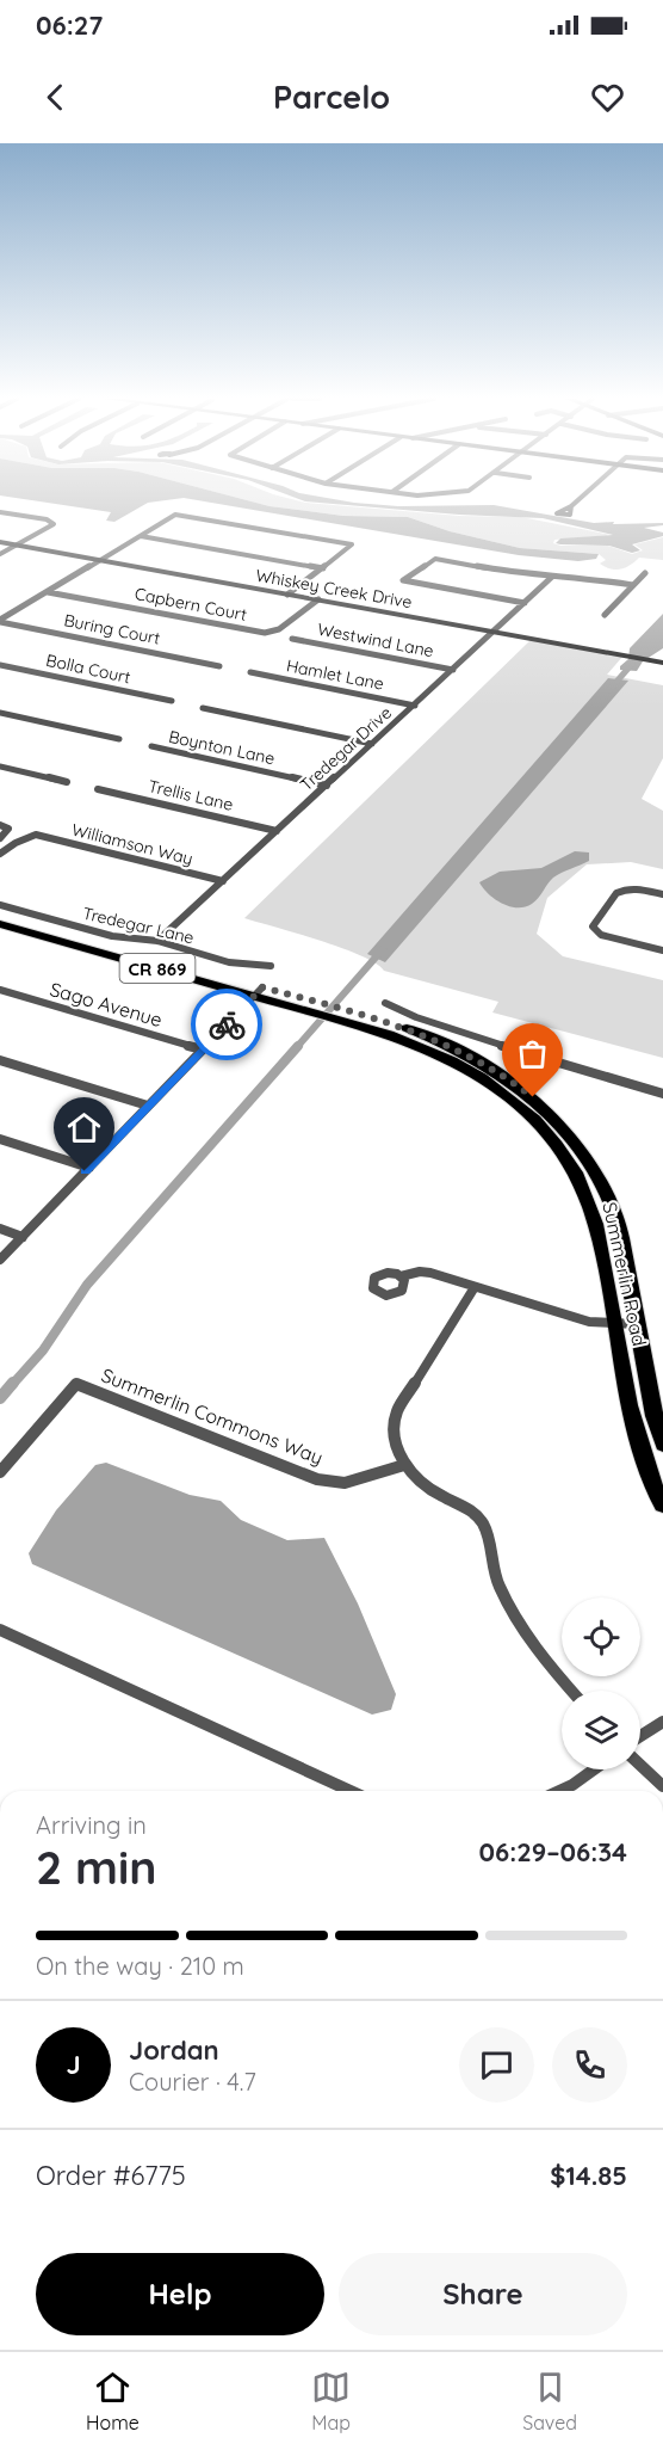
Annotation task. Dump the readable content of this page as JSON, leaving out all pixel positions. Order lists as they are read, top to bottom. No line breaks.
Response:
{"streets":{"main road":["CR 869","Summerlin Road"],"street":["Whiskey Creek Drive","Capbern Court","Buring Court","Westwind Lane","Bolla Court","Hamlet Lane","Boynton Lane","Tredegar Drive","Trellis Lane","Williamson Way","Tredegar Lane","Sago Avenue","Summerlin Commons Way"]},"crossings":[["Whiskey Creek Drive","Capbern Court"],["Whiskey Creek Drive","Tredegar Drive"],["Westwind Lane","Tredegar Drive"],["Hamlet Lane","Tredegar Drive"],["Boynton Lane","Tredegar Drive"],["Tredegar Drive","Trellis Lane"],["Tredegar Drive","Williamson Way"],["Tredegar Drive","Tredegar Lane"]],"page":{"status":"06:27","header":"Parcelo","heading":["2 min","Arriving in","06:29–06:34"],"panel":["Jordan","Courier · 4.7","Order #6775","$14.85"],"bar":"On the way · 210 m","round":"J","buttons":["Help","Share"],"tabs":["Home","Map","Saved"]}}
